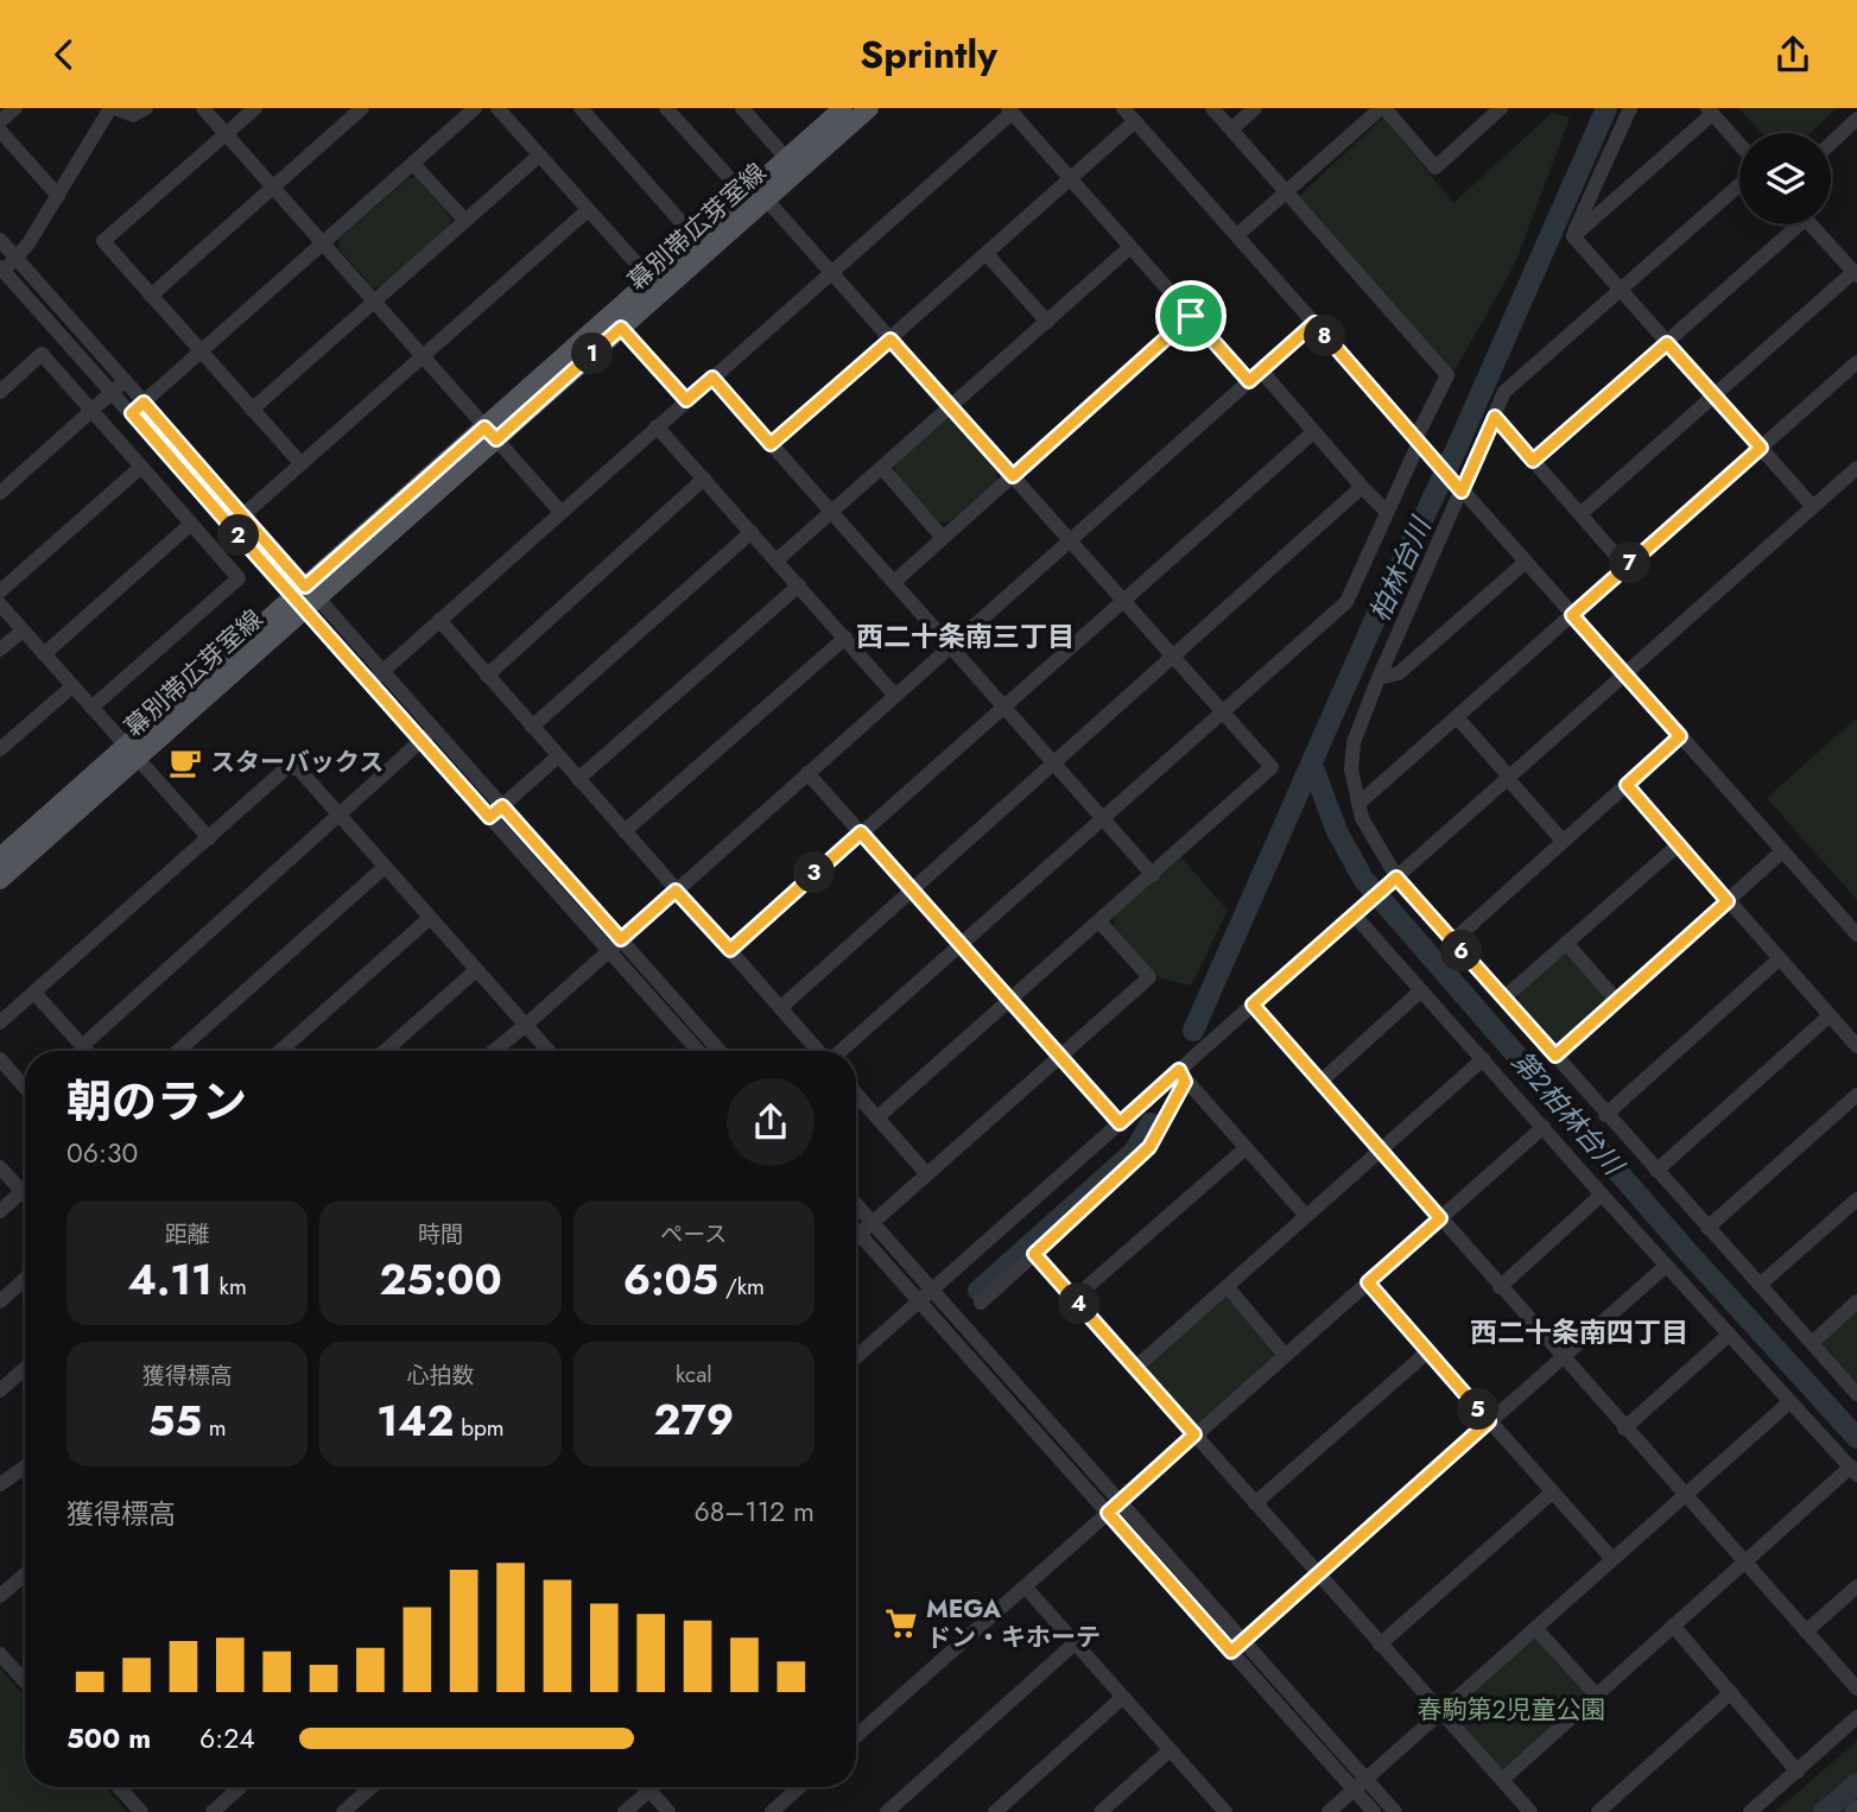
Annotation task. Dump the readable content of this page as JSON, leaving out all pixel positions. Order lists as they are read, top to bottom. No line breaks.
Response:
{"streets":{"main road":["幕別帯広芽室線"]},"districts":["西二十条南三丁目","西二十条南四丁目"],"water":["柏林台川","第２柏林台川"],"parks":["春駒第2児童公園"],"places":{"cafe":["スターバックス"],"supermarket":["MEGA ドン・キホーテ"]},"page":{"header":"Sprintly","pins":["8","1","2","7","3","6","4","5"],"heading":["朝のラン","06:30"],"stats":[["距離","4.11 km"],["時間","25:00"],["ペース","6:05 /km"],["獲得標高","55 m"],["心拍数","142 bpm"],["kcal","279"]],"chart":["獲得標高","68–112 m"],"list":[{"name":"500 m","note":"6:24"}]}}
